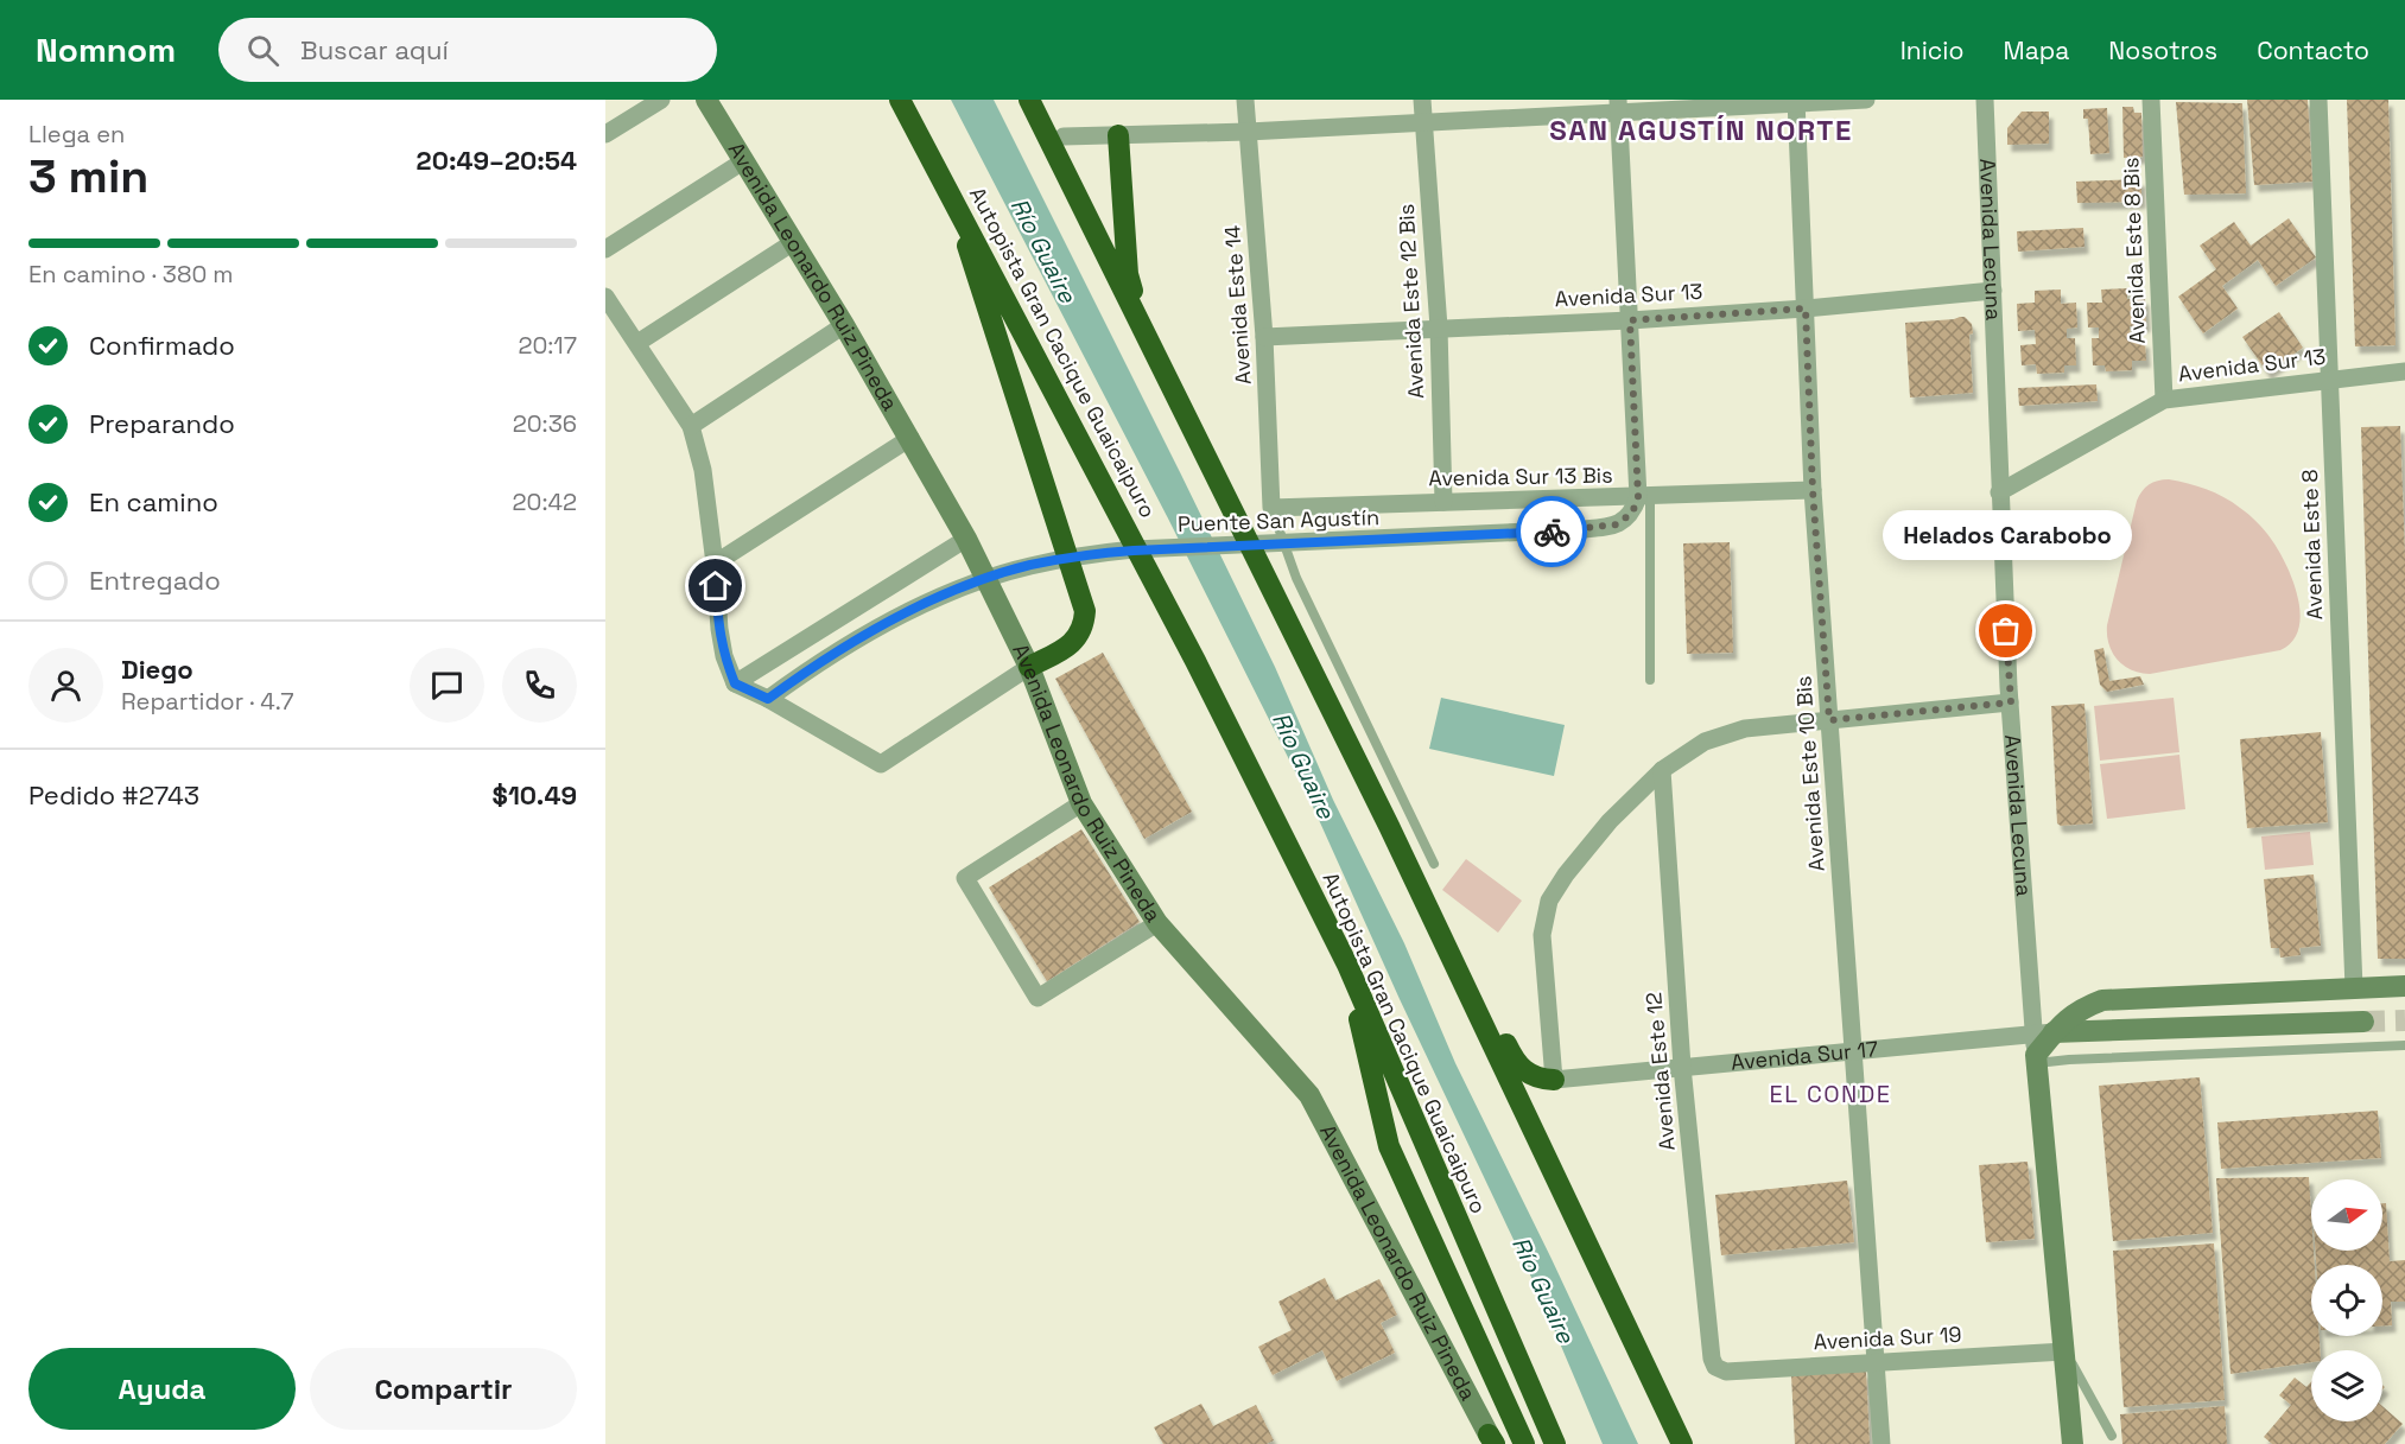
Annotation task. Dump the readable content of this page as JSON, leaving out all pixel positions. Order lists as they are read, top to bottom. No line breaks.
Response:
{"streets":{"highway":["Autopista Gran Cacique Guaicaipuro"],"street":["Avenida Lecuna","Avenida Este 8 Bis","Avenida Leonardo Ruiz Pineda","Avenida Sur 13","Avenida Este 12 Bis","Avenida Este 14","Avenida Sur 13 Bis","Puente San Agustín","Avenida Este 8","Avenida Este 10 Bis","Avenida Sur 17","Avenida Este 12","Avenida Sur 19"]},"crossings":[["Avenida Lecuna","Avenida Sur 13"],["Avenida Lecuna","Avenida Sur 17"],["Avenida Lecuna","Avenida Sur 19"],["Avenida Este 8 Bis","Avenida Sur 13"],["Avenida Sur 13","Avenida Este 12 Bis"],["Avenida Sur 13","Avenida Este 14"],["Avenida Sur 13","Avenida Este 8"],["Avenida Sur 13","Avenida Este 10 Bis"],["Avenida Este 12 Bis","Avenida Sur 13 Bis"],["Avenida Este 14","Avenida Sur 13 Bis"],["Avenida Sur 13 Bis","Puente San Agustín"],["Avenida Sur 13 Bis","Avenida Este 10 Bis"],["Avenida Este 10 Bis","Avenida Sur 17"],["Avenida Este 10 Bis","Avenida Sur 19"],["Avenida Sur 17","Avenida Este 12"],["Avenida Este 12","Avenida Sur 19"]],"districts":["SAN AGUSTÍN NORTE","EL CONDE"],"water":["Río Guaire"],"places":["Helados Carabobo"],"north":"right","page":{"header":"Nomnom","search":"Buscar aquí","nav":["Inicio","Mapa","Nosotros","Contacto"],"heading":["3 min","Llega en","20:49–20:54"],"panel":["Diego","Repartidor · 4.7","Pedido #2743","$10.49"],"bar":"En camino · 380 m","list":[["Confirmado","20:17"],["Preparando","20:36"],["En camino","20:42"],"Entregado"],"bubble":"Helados Carabobo","buttons":["Ayuda","Compartir"]}}
